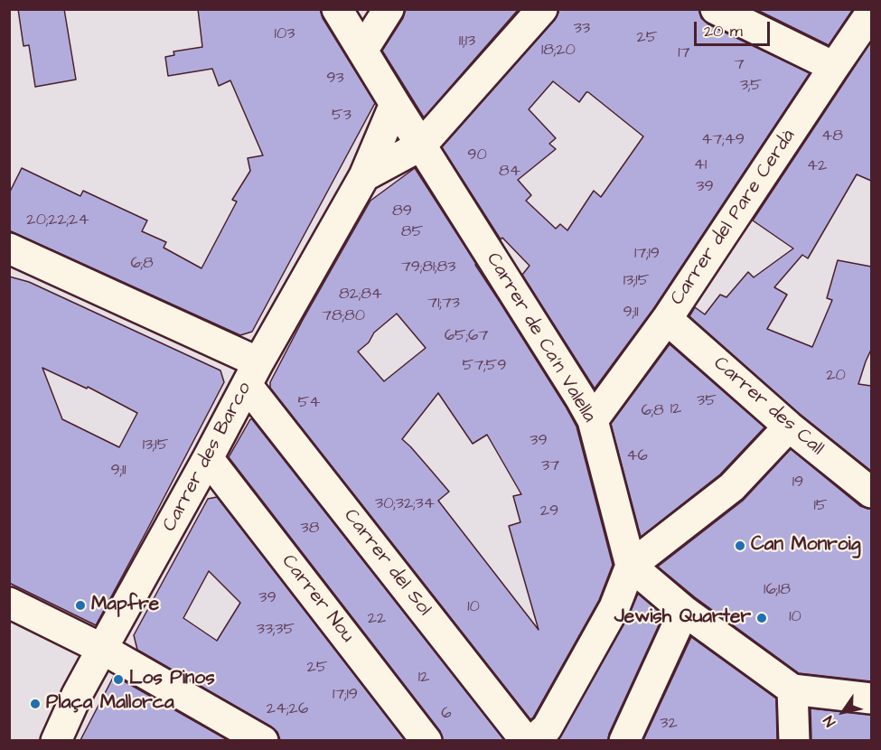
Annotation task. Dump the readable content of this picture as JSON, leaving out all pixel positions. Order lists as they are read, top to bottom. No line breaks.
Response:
{"streets":{"street":["Carrer del Pare Cerdà","Carrer de Ca'n Valella","Carrer des Call","Carrer des Barco","Carrer del Sol","Carrer Nou"]},"crossings":[["Carrer del Pare Cerdà","Carrer de Ca'n Valella"],["Carrer del Pare Cerdà","Carrer des Call"],["Carrer de Ca'n Valella","Carrer des Barco"],["Carrer des Barco","Carrer del Sol"],["Carrer des Barco","Carrer Nou"]],"places":["Can Monroig","Mapfre","Jewish Quarter","Los Pinos","Plaça Mallorca"],"house_numbers":["33","103","25","11;13","18;20","17","7","93","3;5","53","48","47;49","90","41","42","84","39","89","20;22;24","85","17;19","6;8","79;81;83","13;15","82;84","71;73","9;11","78;80","65;67","57;59","20","35","54","12","6;8","39","13;15","46","37","9;11","19","30;32;34","15","29","38","16;18","39","10","10","22","33;35","25","12","17;19","24;26","6","32"],"scale_bar":"20 m","north":"bottom left"}
